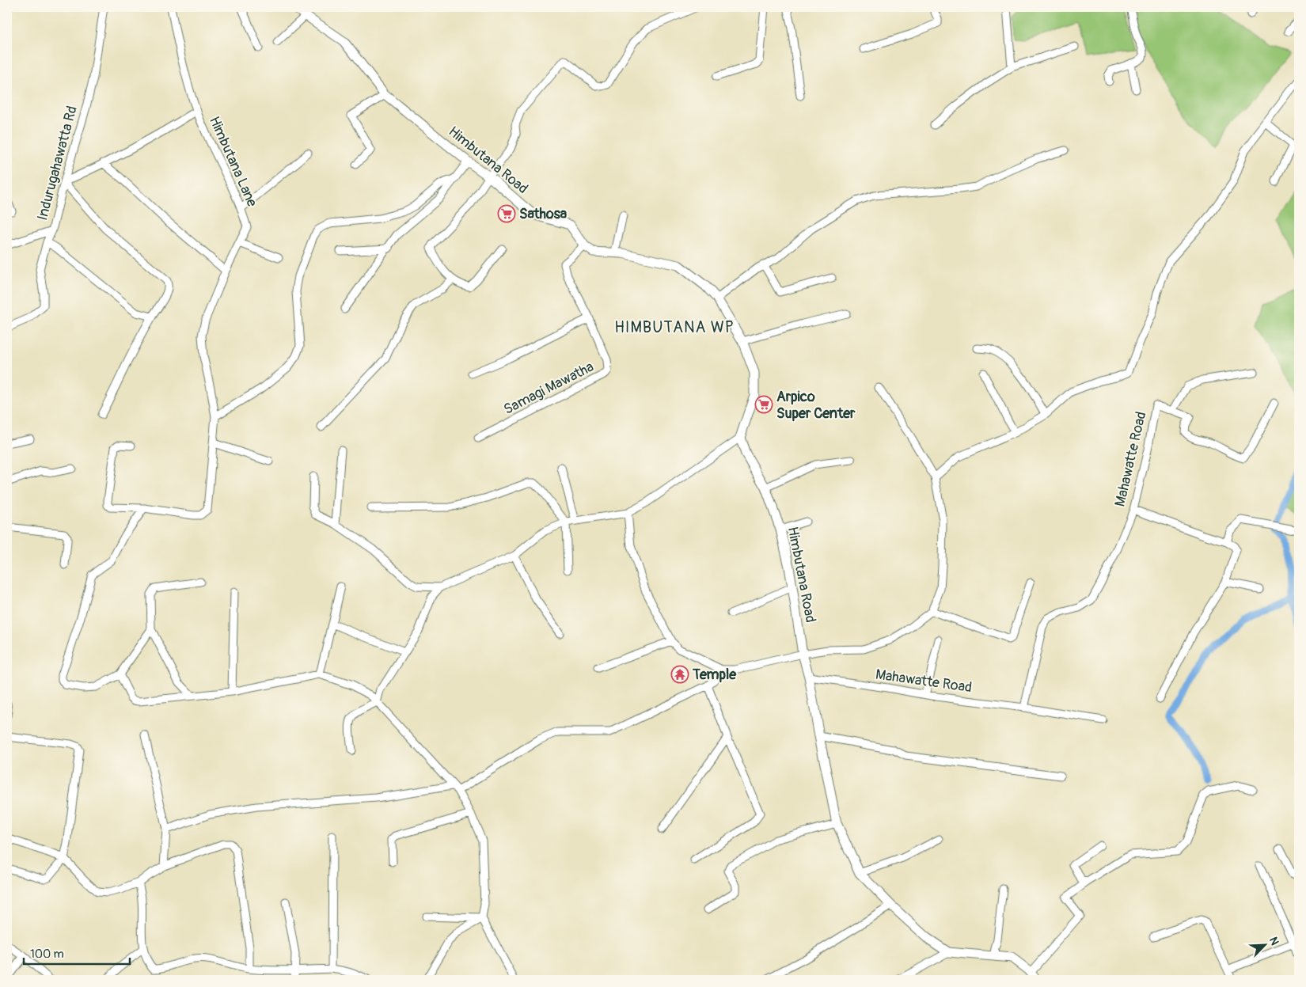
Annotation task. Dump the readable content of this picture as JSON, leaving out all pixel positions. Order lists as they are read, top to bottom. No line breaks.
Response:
{"streets":{"street":["Himbutana Road","Himbutana Lane","Indurugahawatta Rd","Samagi Mawatha","Mahawatte Road"]},"crossings":[["Himbutana Road","Samagi Mawatha"],["Himbutana Road","Mahawatte Road"]],"districts":["HIMBUTANA WP"],"places":{"supermarket":["Sathosa","Arpico Super Center"],"temple":["Temple"]},"scale_bar":"100 m","north":"top right"}
